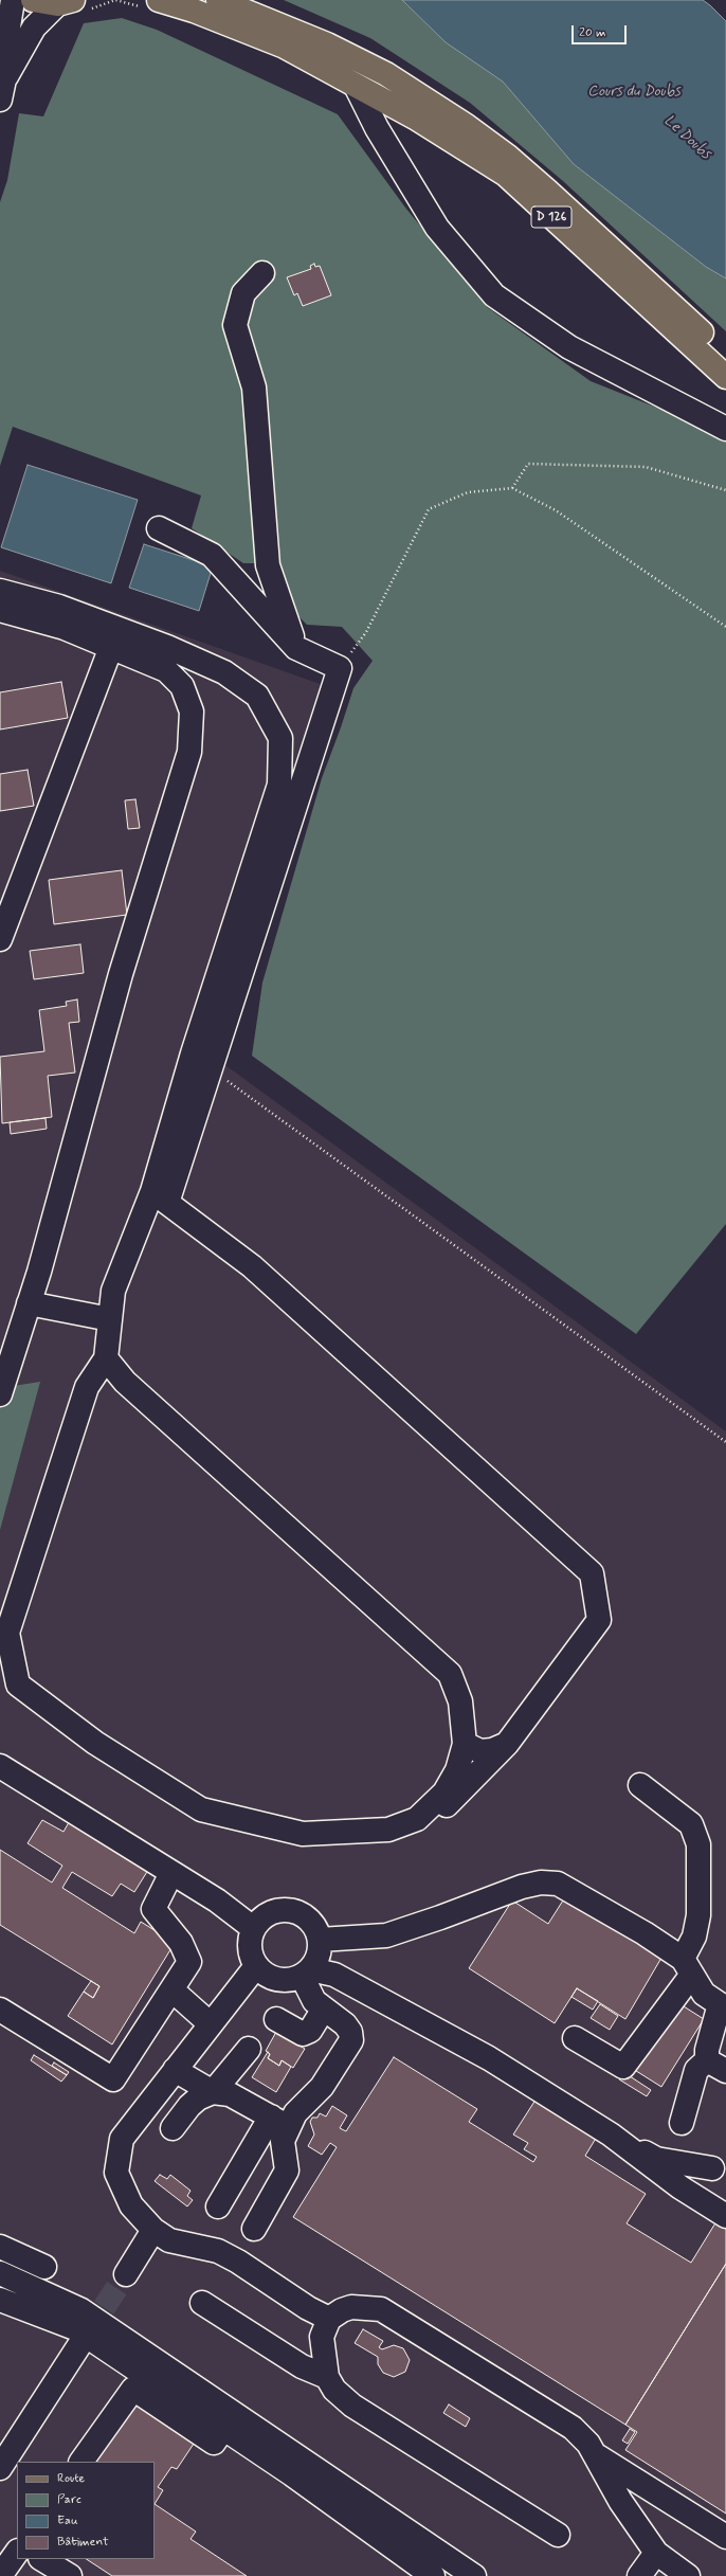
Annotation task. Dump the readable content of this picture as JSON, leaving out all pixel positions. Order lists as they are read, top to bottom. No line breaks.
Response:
{"streets":{"main road":["D 126"]},"water":["Cours du Doubs","Le Doubs"],"legend":["Route","Parc","Eau","Bâtiment"],"scale_bar":"20 m"}
